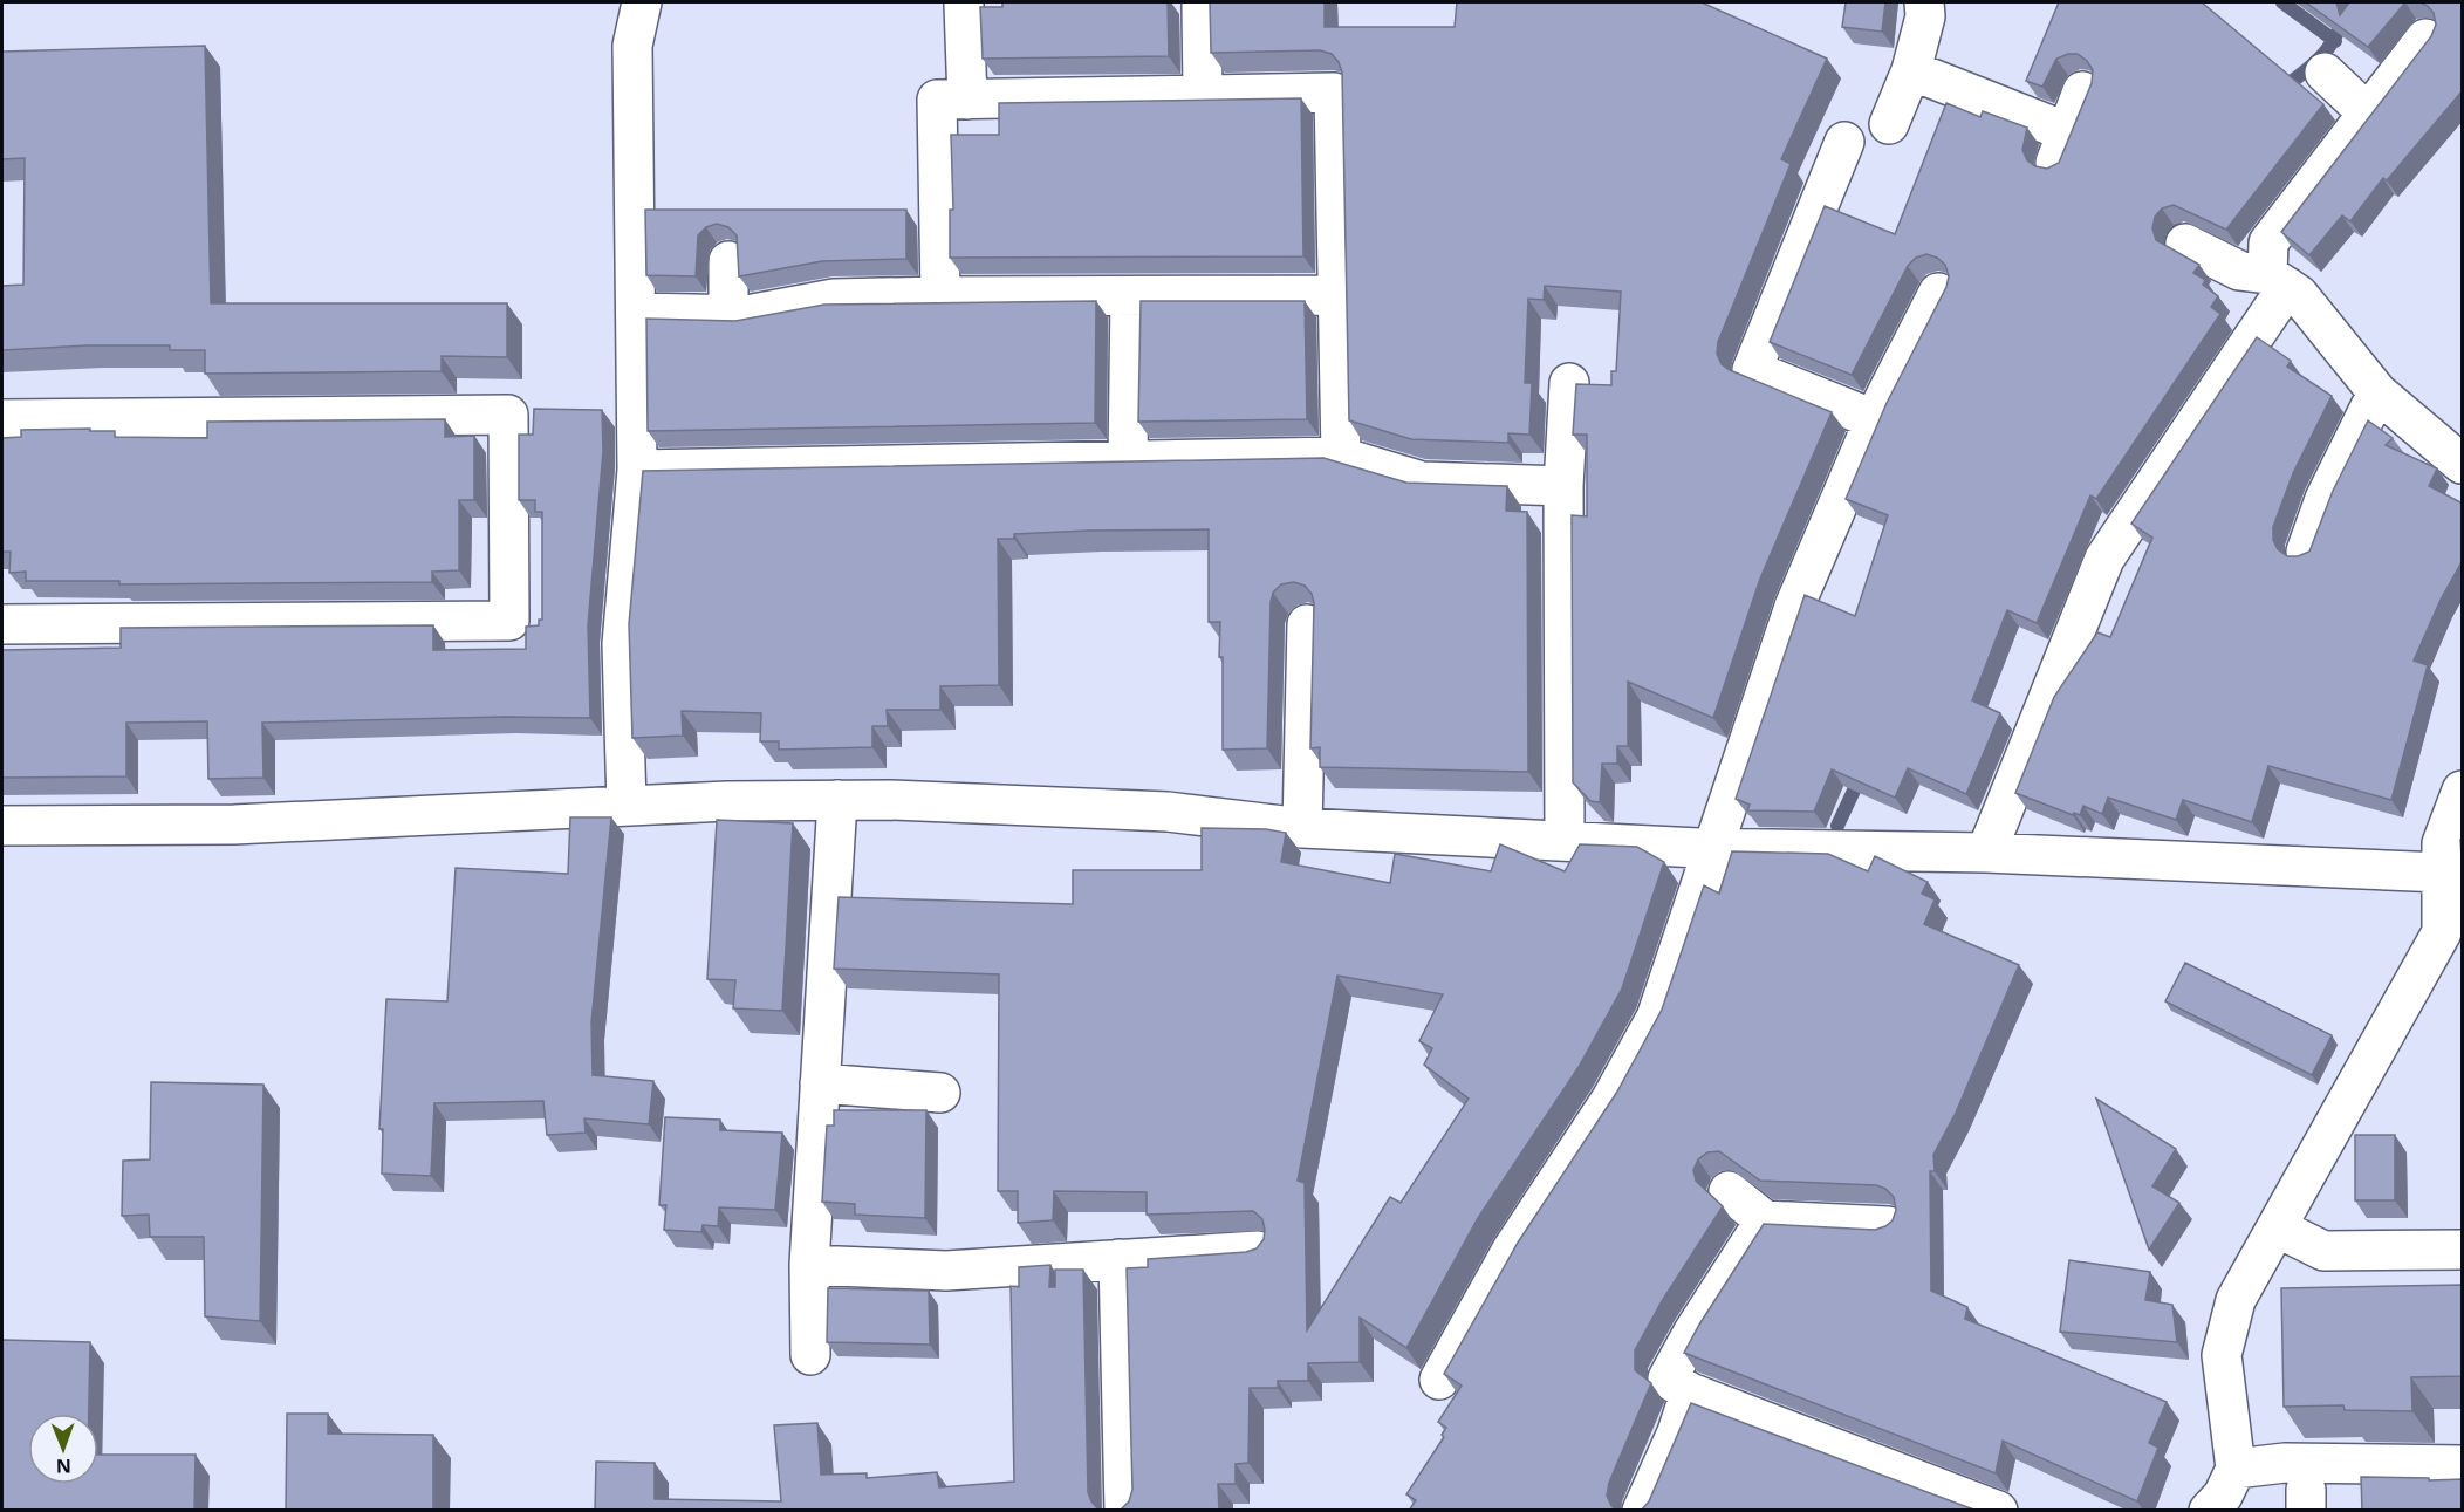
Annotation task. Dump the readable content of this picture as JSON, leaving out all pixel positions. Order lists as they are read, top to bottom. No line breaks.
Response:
{"north":"bottom"}
